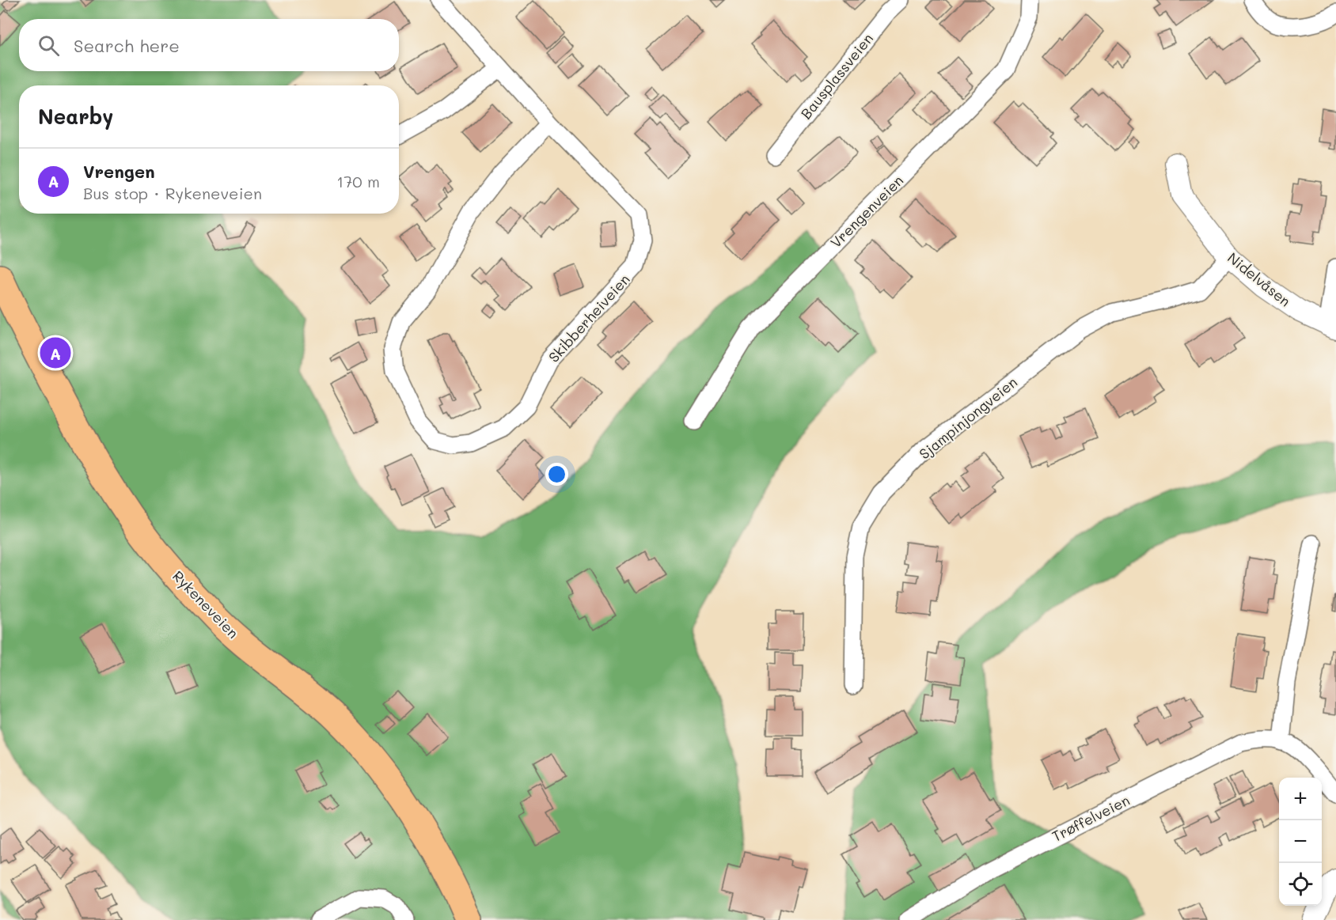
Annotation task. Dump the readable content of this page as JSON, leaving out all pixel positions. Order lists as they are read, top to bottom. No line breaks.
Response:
{"streets":{"main road":["Rykeneveien"],"street":["Bausplassveien","Vrengenveien","Nidelvåsen","Skibberheiveien","Sjampinjongveien","Trøffelveien"]},"crossings":[["Nidelvåsen","Sjampinjongveien"]],"page":{"search":"Search here","heading":"Nearby","list":[{"mark":"A","name":"Vrengen","note":"Bus stop · Rykeneveien","value":"170 m"}],"pins":"A","map_buttons":["+","−"]}}
